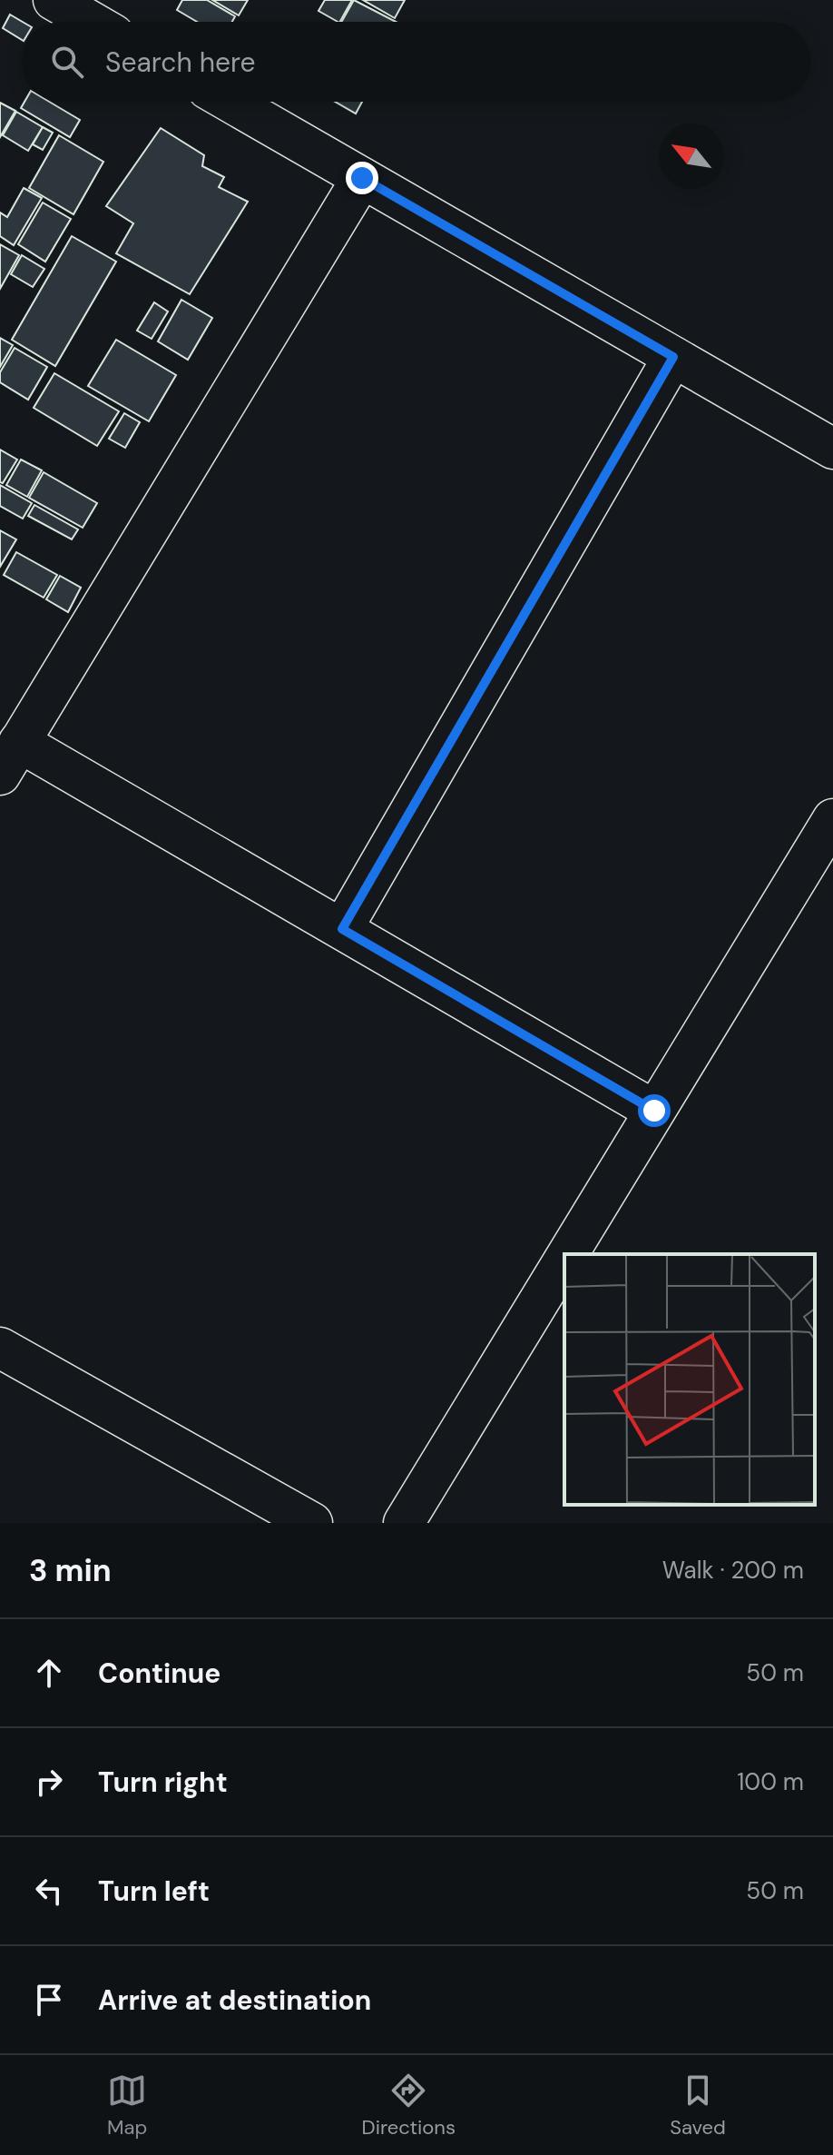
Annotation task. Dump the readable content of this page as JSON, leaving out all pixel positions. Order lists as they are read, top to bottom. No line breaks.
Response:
{"north":"top left","page":{"search":"Search here","heading":["3 min","Walk · 200 m"],"list":[["Continue","50 m"],["Turn right","100 m"],["Turn left","50 m"],"Arrive at destination"],"nav":["Map","Directions","Saved"]}}
